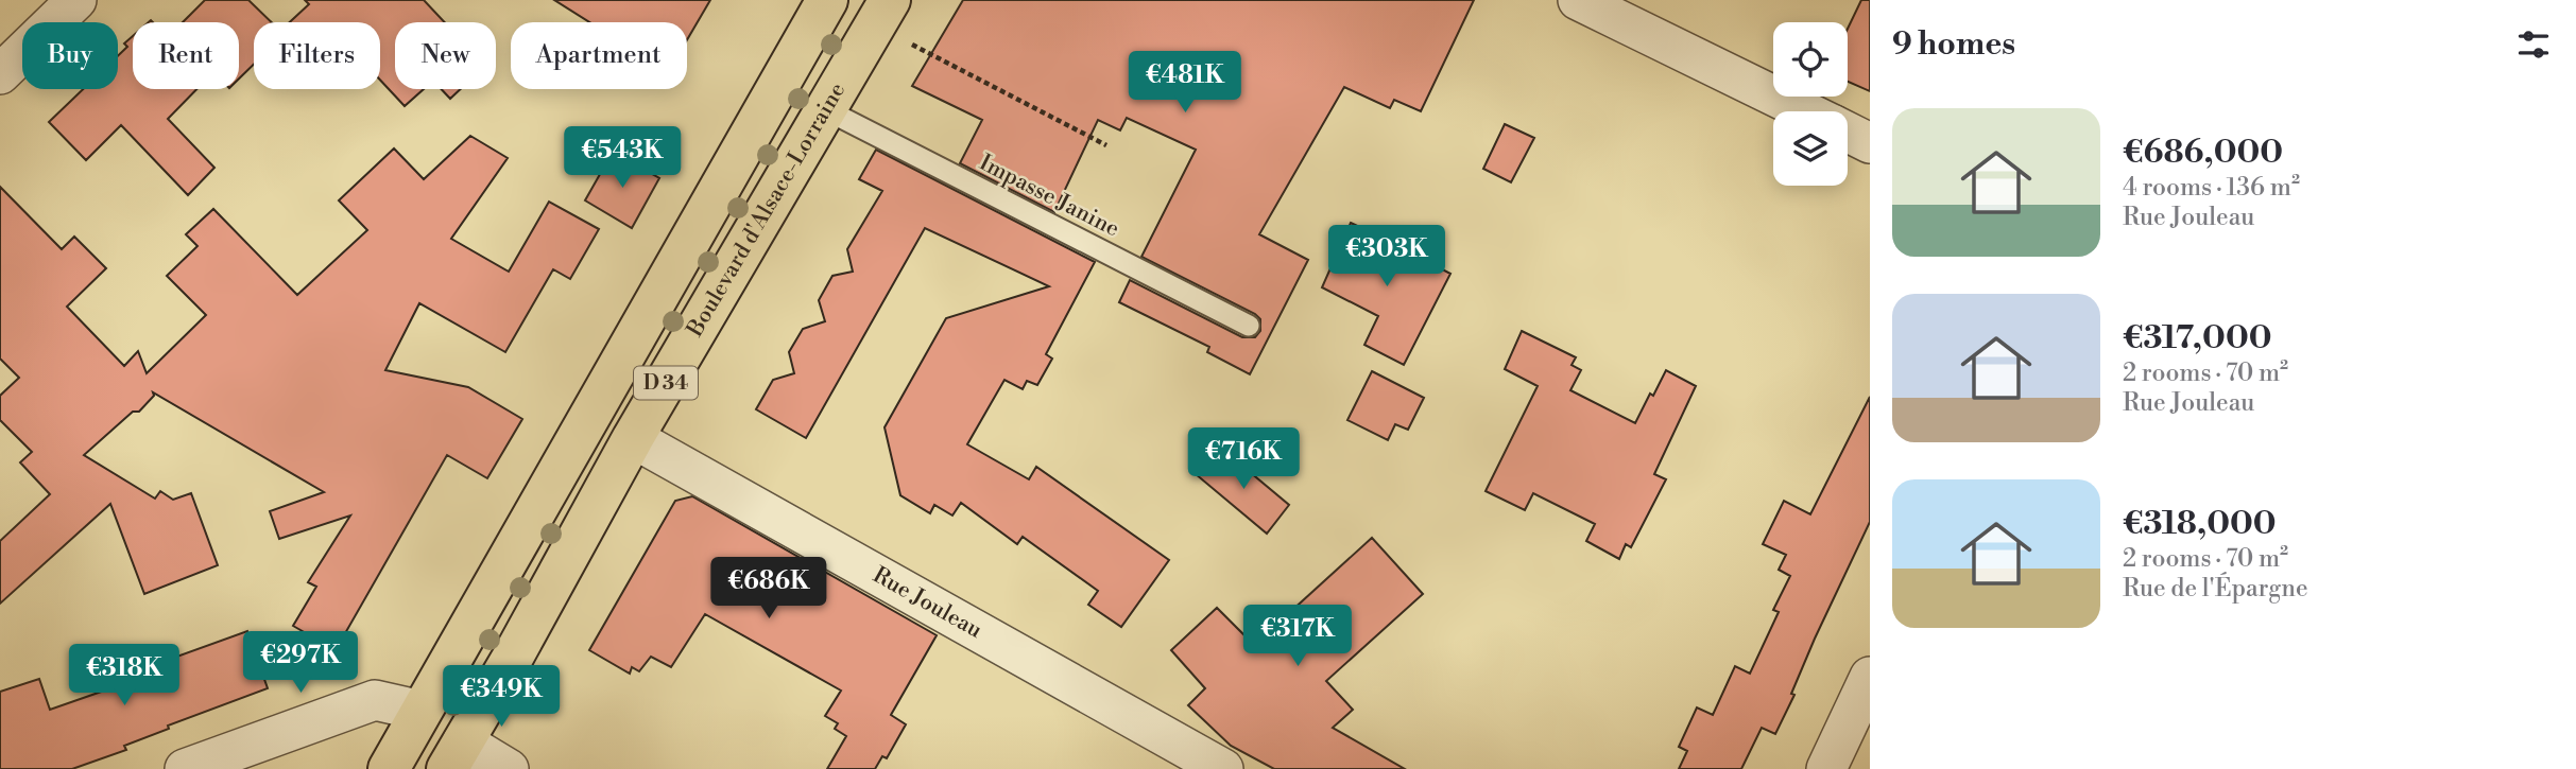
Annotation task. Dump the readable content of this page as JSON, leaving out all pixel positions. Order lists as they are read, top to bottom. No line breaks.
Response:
{"streets":{"main road":["Boulevard d'Alsace-Lorraine","D 34"],"street":["Rue Jouleau"],"lane":["Impasse Janine"]},"crossings":[["Impasse Janine","Boulevard d'Alsace-Lorraine"],["Boulevard d'Alsace-Lorraine","Rue Jouleau"]],"page":{"heading":"9 homes","chip":["Buy","Rent","Filters","New","Apartment"],"price":["€481K","€543K","€303K","€716K","€686K","€317K","€297K","€318K","€349K"],"list":[{"name":"€686,000","note":"4 rooms · 136 m² · Rue Jouleau"},{"name":"€317,000","note":"2 rooms · 70 m² · Rue Jouleau"},{"name":"€318,000","note":"2 rooms · 70 m² · Rue de l'Épargne"}]}}
